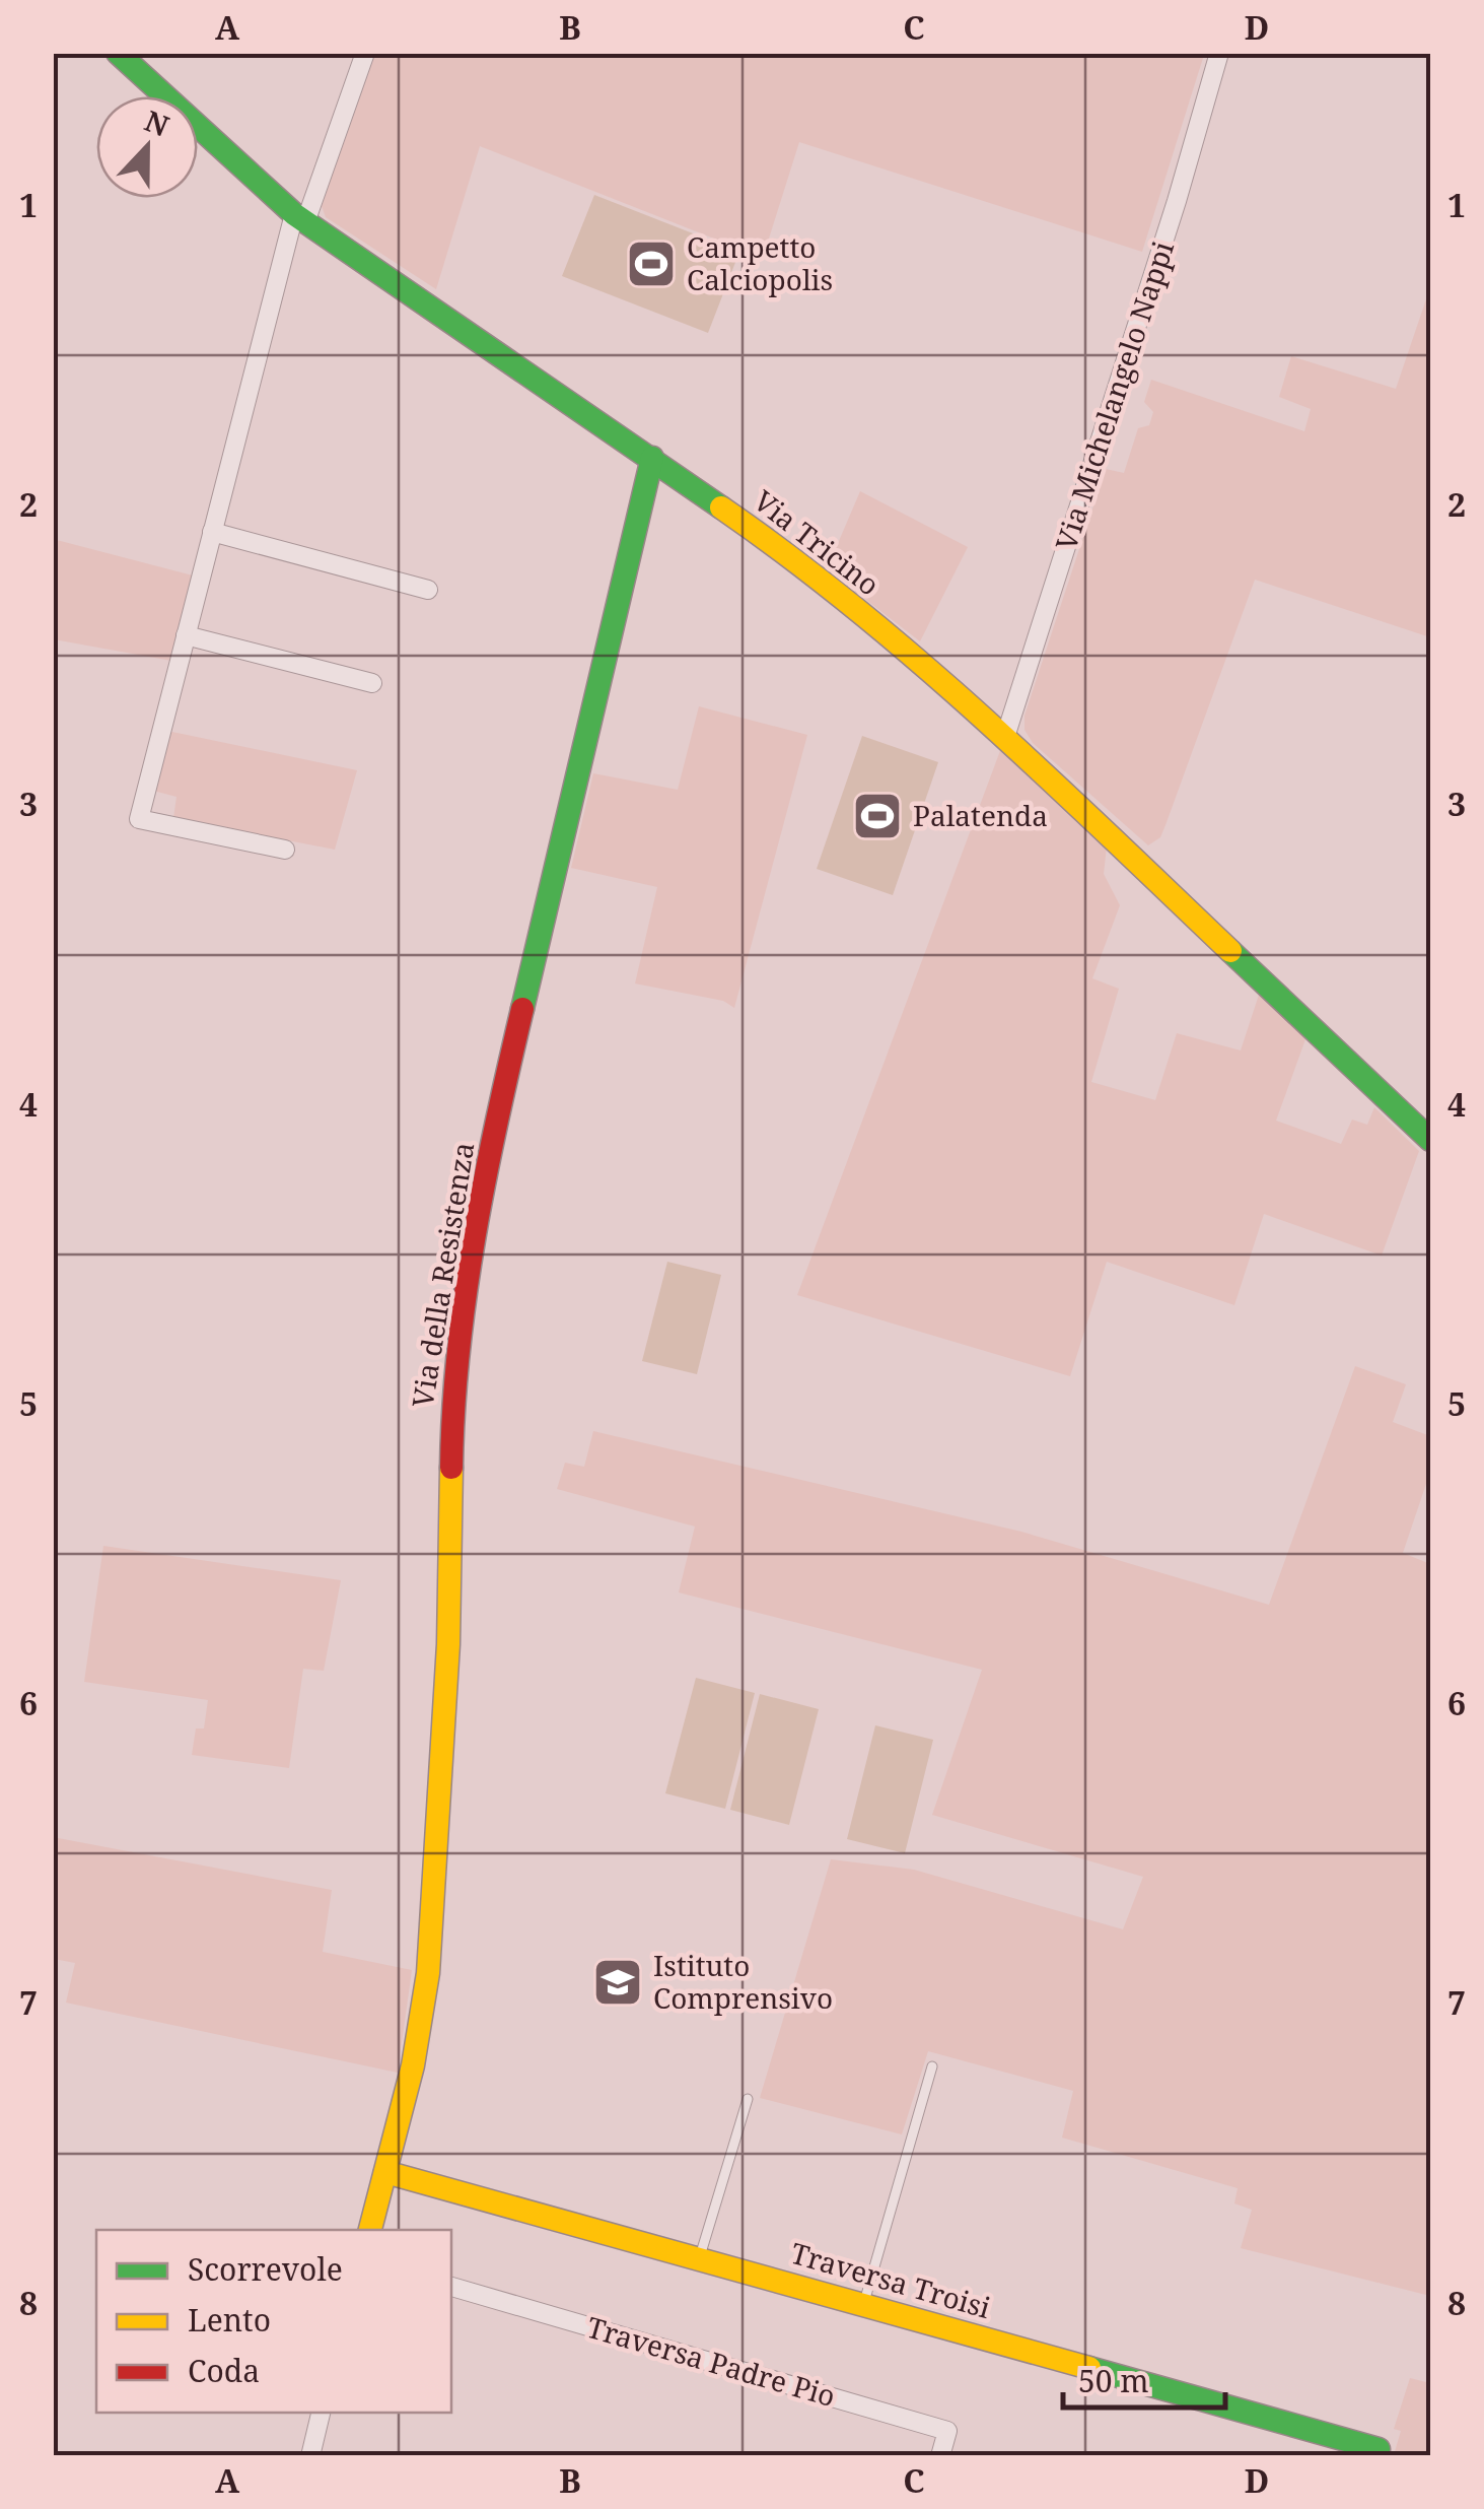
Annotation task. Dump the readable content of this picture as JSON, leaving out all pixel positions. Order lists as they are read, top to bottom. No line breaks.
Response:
{"streets":{"street":["Via Michelangelo Nappi","Via Tricino","Via della Resistenza","Traversa Troisi","Traversa Padre Pio"]},"crossings":[["Via Michelangelo Nappi","Via Tricino"],["Via Tricino","Via della Resistenza"],["Via della Resistenza","Traversa Troisi"]],"places":{"sports":["Campetto Calciopolis","Palatenda"],"school or university":["Istituto Comprensivo"]},"legend":["Scorrevole","Lento","Coda"],"scale_bar":"50 m","north":"top","grid":{"columns":["A","B","C","D"],"rows":["1","2","3","4","5","6","7","8"]}}
